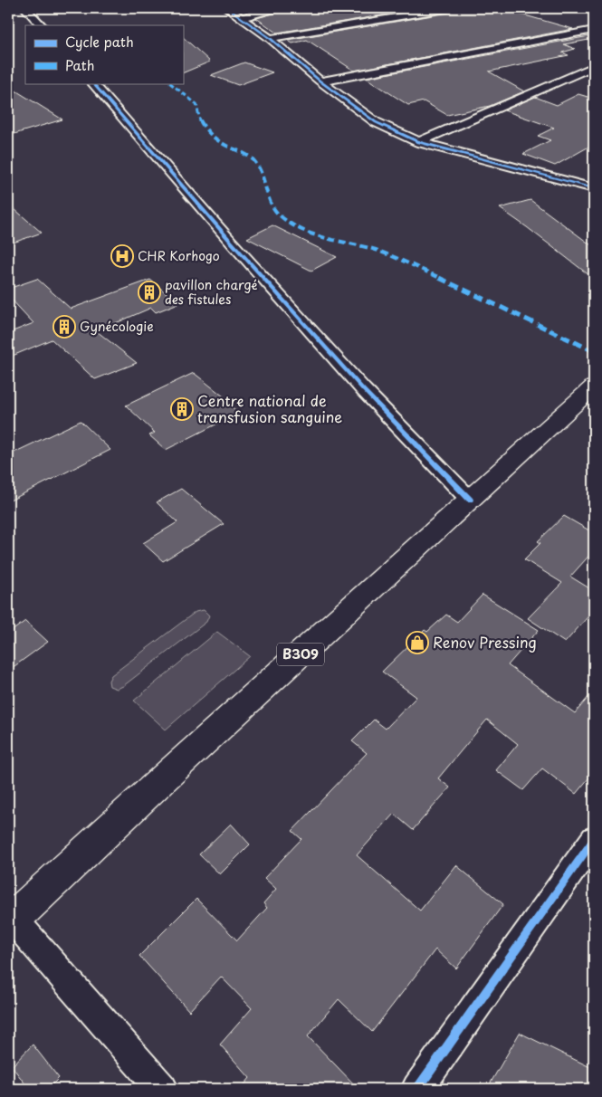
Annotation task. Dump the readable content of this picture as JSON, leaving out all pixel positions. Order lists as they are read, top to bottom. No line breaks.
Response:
{"streets":{"main road":["B309"]},"places":{"hospital":["CHR Korhogo"],"building":["pavillon chargé des fistules","Gynécologie","Centre national de transfusion sanguine"],"shop":["Renov Pressing"]},"legend":["Cycle path","Path"]}
